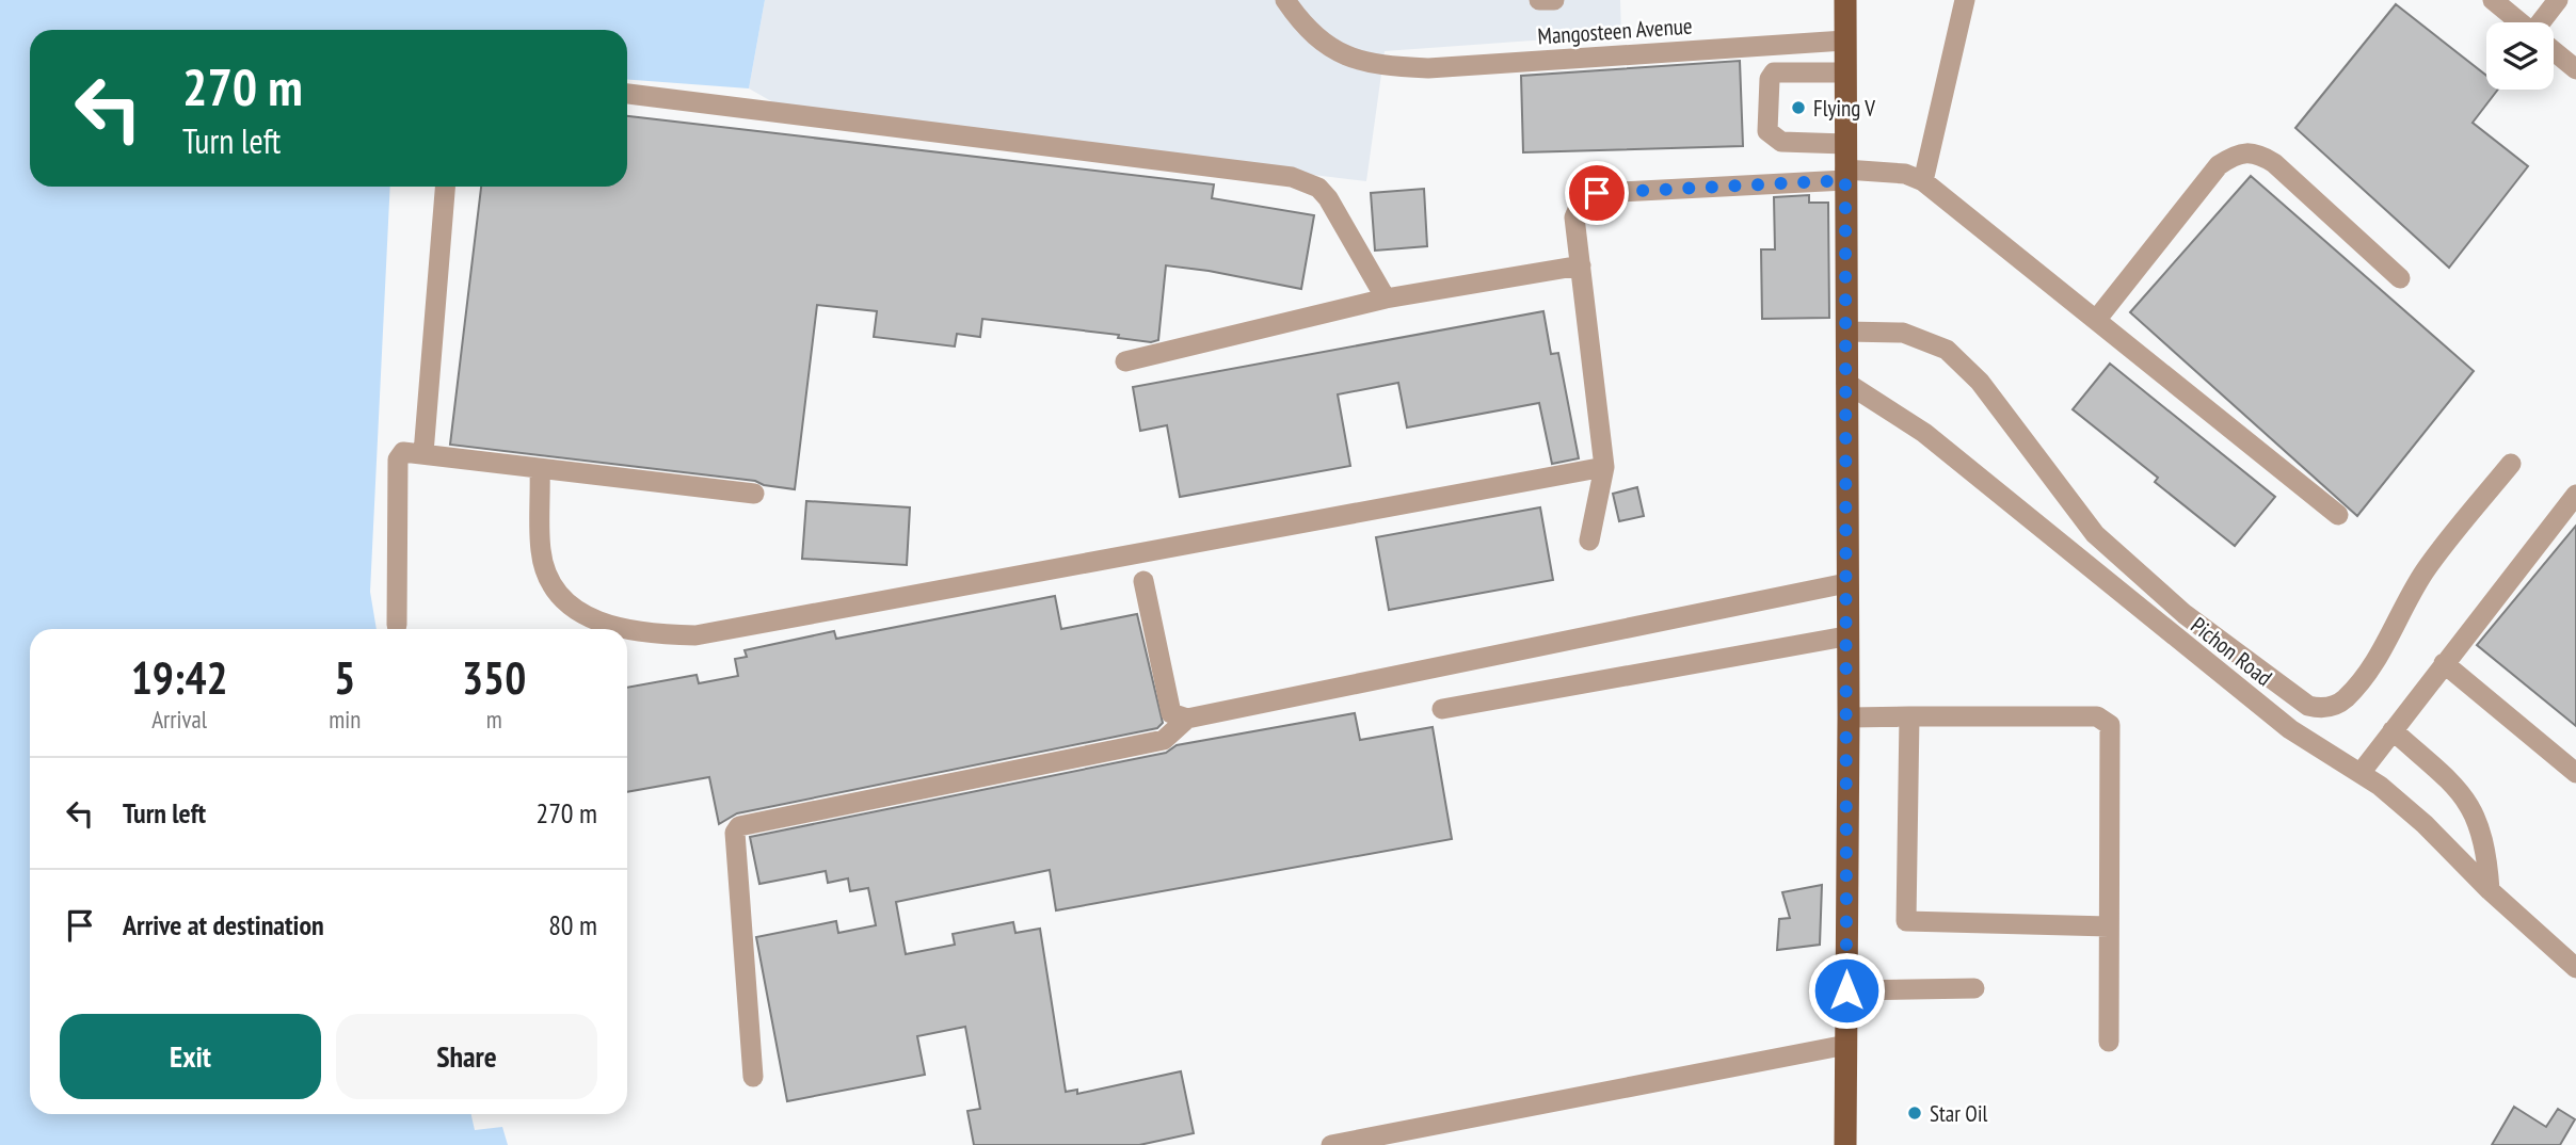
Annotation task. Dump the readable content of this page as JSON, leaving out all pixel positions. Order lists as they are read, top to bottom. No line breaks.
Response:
{"streets":{"street":["Mangosteen Avenue","Pichon Road"]},"places":["Flying V","Star Oil"],"page":{"turn":["270 m","Turn left"],"eta":["19:42","Arrival","5","min","350","m"],"list":[{"name":"Turn left","value":"270 m"},{"name":"Arrive at destination","value":"80 m"}],"buttons":["Exit","Share"]}}
